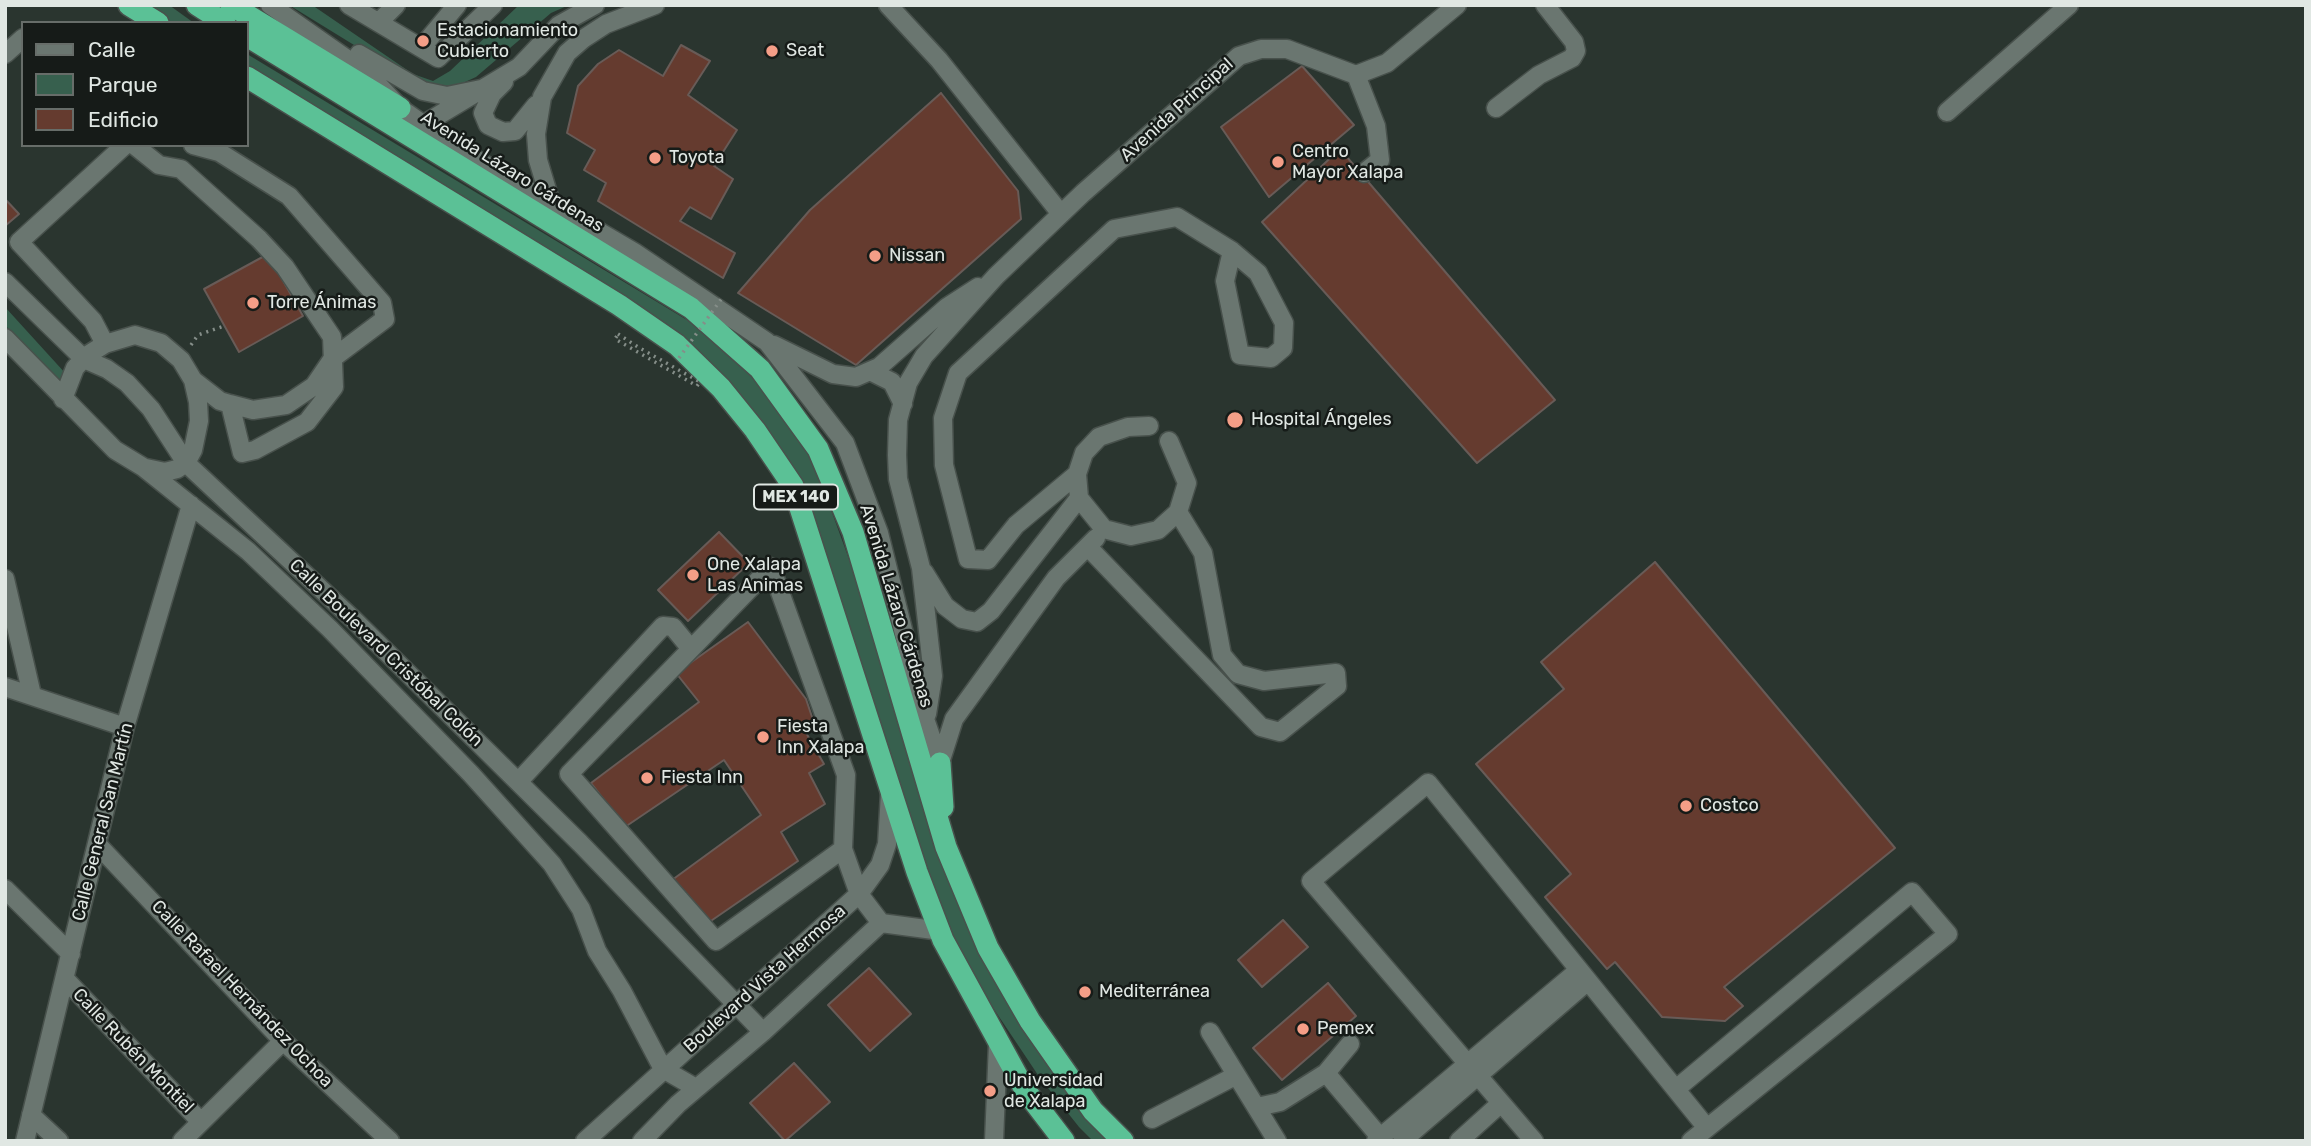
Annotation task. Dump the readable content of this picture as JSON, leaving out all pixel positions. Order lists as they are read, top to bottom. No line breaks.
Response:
{"streets":{"highway":["Avenida Lázaro Cárdenas","MEX 140"],"street":["Avenida Principal","Calle Boulevard Cristóbal Colón","Calle General San Martín","Boulevard Vista Hermosa","Calle Rafael Hernández Ochoa","Calle Rubén Montiel"]},"crossings":[["Avenida Principal","Avenida Lázaro Cárdenas"],["MEX 140","Boulevard Vista Hermosa"],["Calle Boulevard Cristóbal Colón","Calle General San Martín"],["Calle Boulevard Cristóbal Colón","Boulevard Vista Hermosa"],["Calle General San Martín","Calle Rafael Hernández Ochoa"],["Calle General San Martín","Calle Rubén Montiel"]],"places":["Estacionamiento Cubierto","Seat","Toyota","Centro Mayor Xalapa","Nissan","Torre Ánimas","Hospital Ángeles","One Xalapa Las Animas","Fiesta Inn Xalapa","Fiesta Inn","Costco","Mediterránea","Pemex","Universidad de Xalapa"],"legend":["Calle","Parque","Edificio"]}
